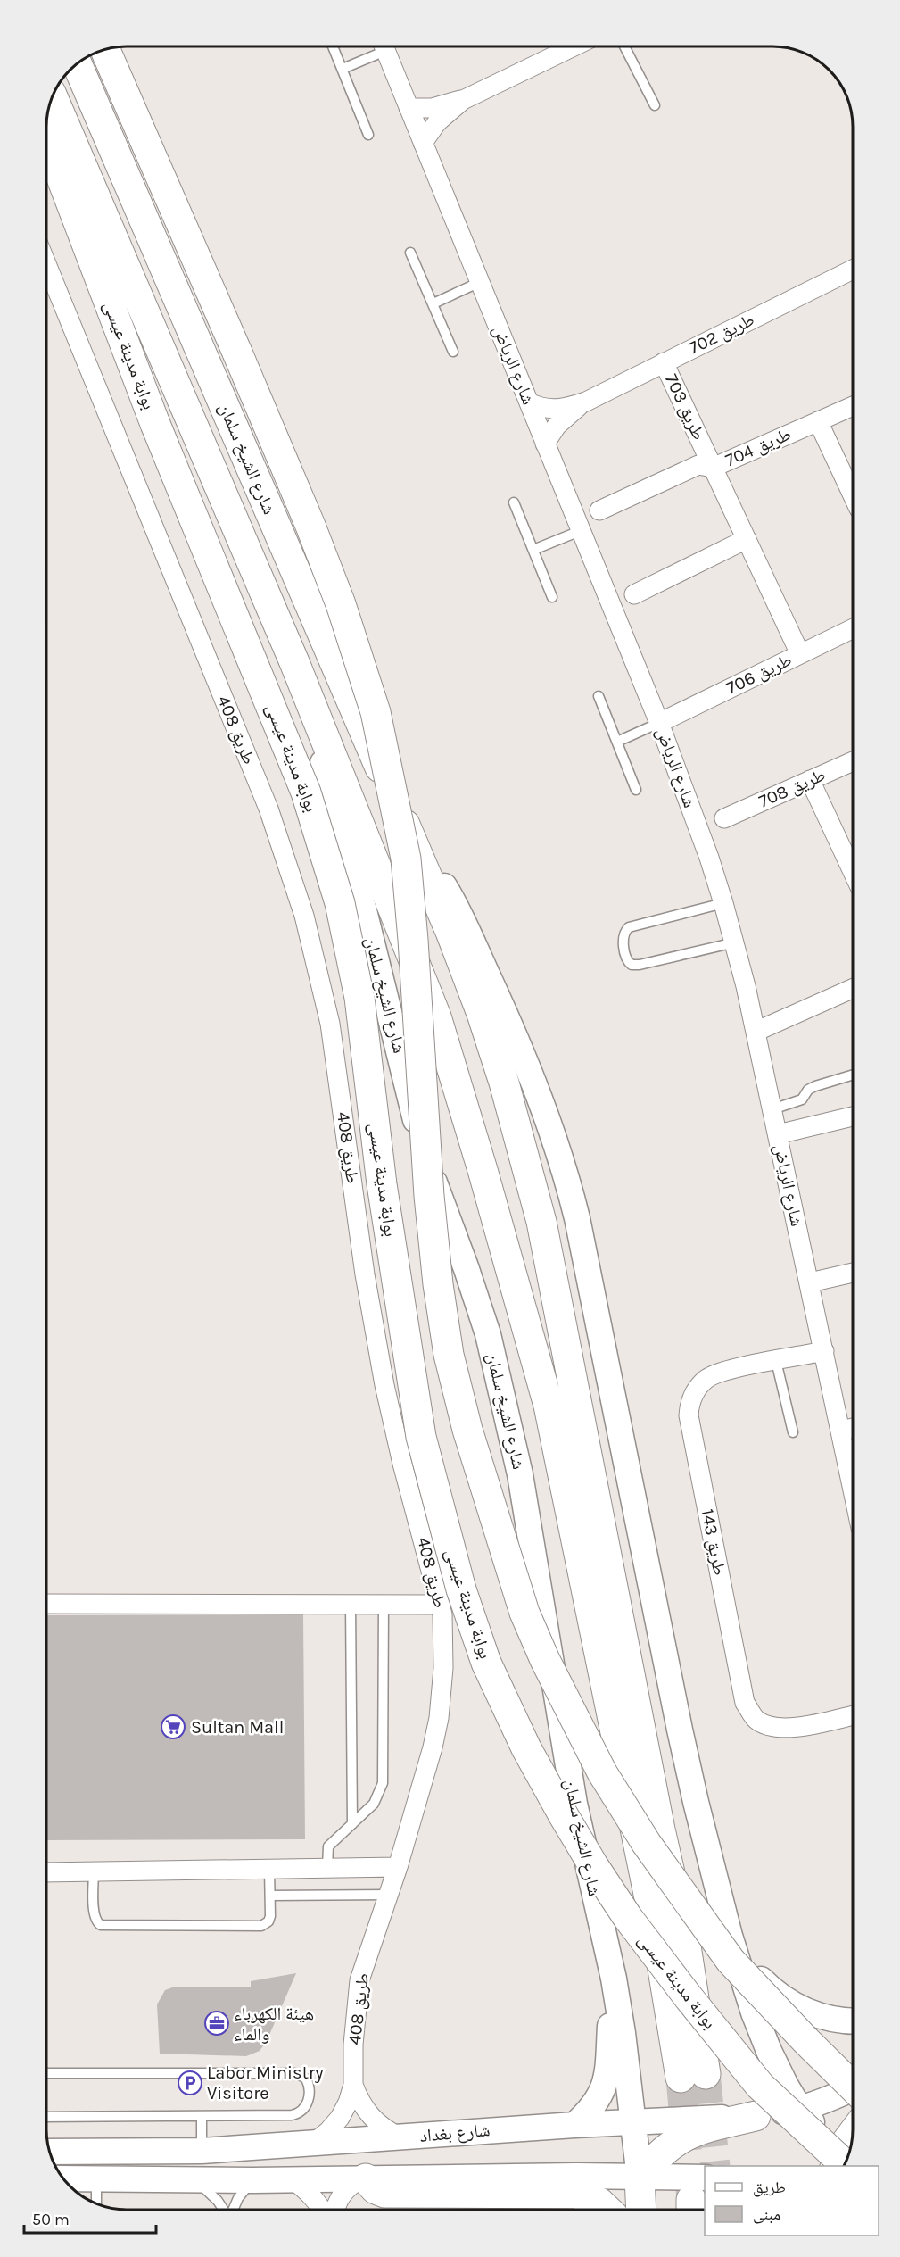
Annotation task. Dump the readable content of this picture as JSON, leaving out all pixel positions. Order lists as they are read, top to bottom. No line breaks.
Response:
{"streets":{"main road":["بوابة مدينة عيسى","شارع الشيخ سلمان","شارع بغداد"],"street":["طريق 702","شارع الرياض","طريق 703","طريق 704","طريق 706","طريق 408","طريق 708","طريق 143"]},"crossings":[["طريق 702","شارع الرياض"],["طريق 702","طريق 703"],["بوابة مدينة عيسى","شارع الشيخ سلمان"],["شارع الرياض","طريق 706"],["شارع الرياض","طريق 143"],["طريق 703","طريق 704"],["طريق 703","طريق 706"],["شارع الشيخ سلمان","شارع بغداد"],["طريق 408","شارع بغداد"]],"places":{"supermarket":["Sultan Mall"],"office":["هيئة الكهرباء والماء"],"parking":["Labor Ministry Visitore"]},"legend":["طريق","مبنى"],"scale_bar":"50 m"}
